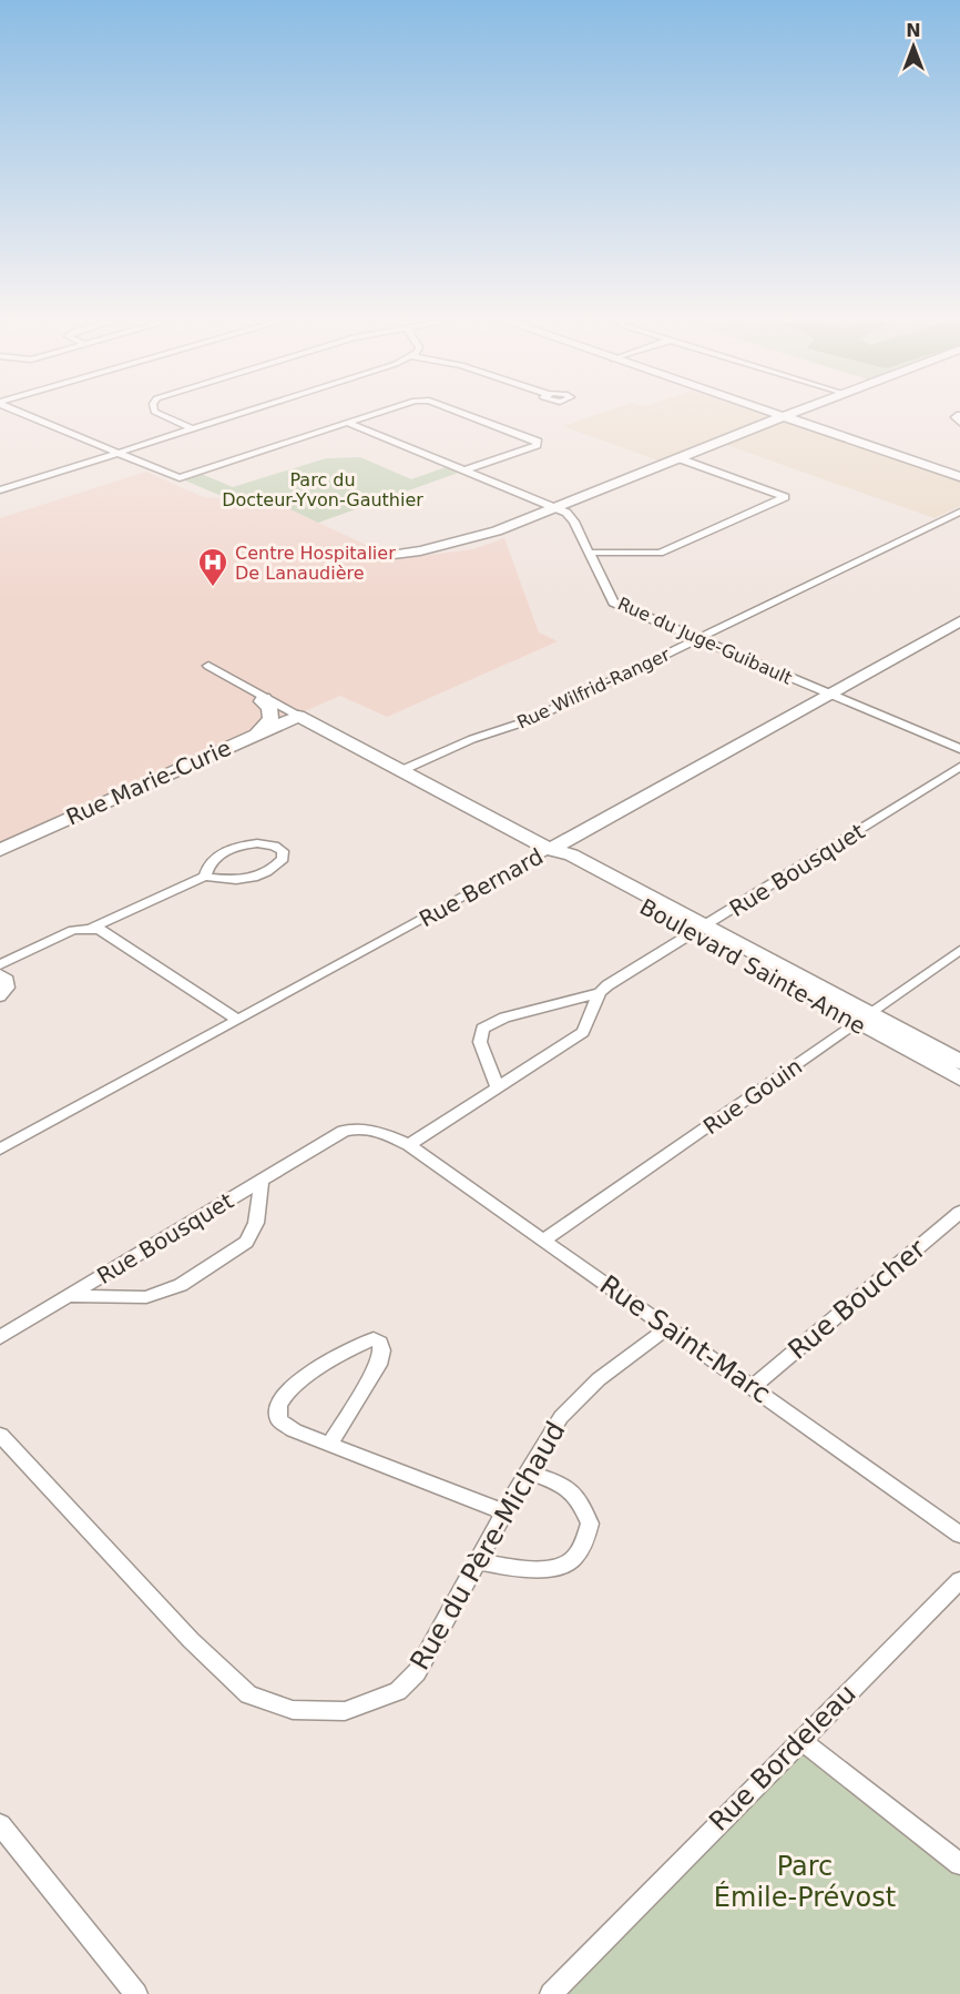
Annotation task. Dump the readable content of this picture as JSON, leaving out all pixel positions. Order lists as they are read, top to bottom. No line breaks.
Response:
{"streets":{"street":["Rue du Juge-Guibault","Rue Wilfrid-Ranger","Rue Marie-Curie","Rue Bousquet","Rue Bernard","Boulevard Sainte-Anne","Rue Gouin","Rue Boucher","Rue Saint-Marc","Rue du Père-Michaud","Rue Bordeleau"]},"crossings":[["Rue du Juge-Guibault","Rue Wilfrid-Ranger"],["Rue du Juge-Guibault","Rue Bernard"],["Rue Wilfrid-Ranger","Boulevard Sainte-Anne"],["Rue Marie-Curie","Boulevard Sainte-Anne"],["Rue Bousquet","Boulevard Sainte-Anne"],["Rue Bousquet","Rue Saint-Marc"],["Rue Bernard","Boulevard Sainte-Anne"],["Boulevard Sainte-Anne","Rue Gouin"],["Rue Gouin","Rue Saint-Marc"],["Rue Boucher","Rue Saint-Marc"],["Rue Saint-Marc","Rue du Père-Michaud"]],"parks":["Parc du Docteur-Yvon-Gauthier","Parc Émile-Prévost"],"places":{"hospital":["Centre Hospitalier De Lanaudière"]},"north":"top"}
